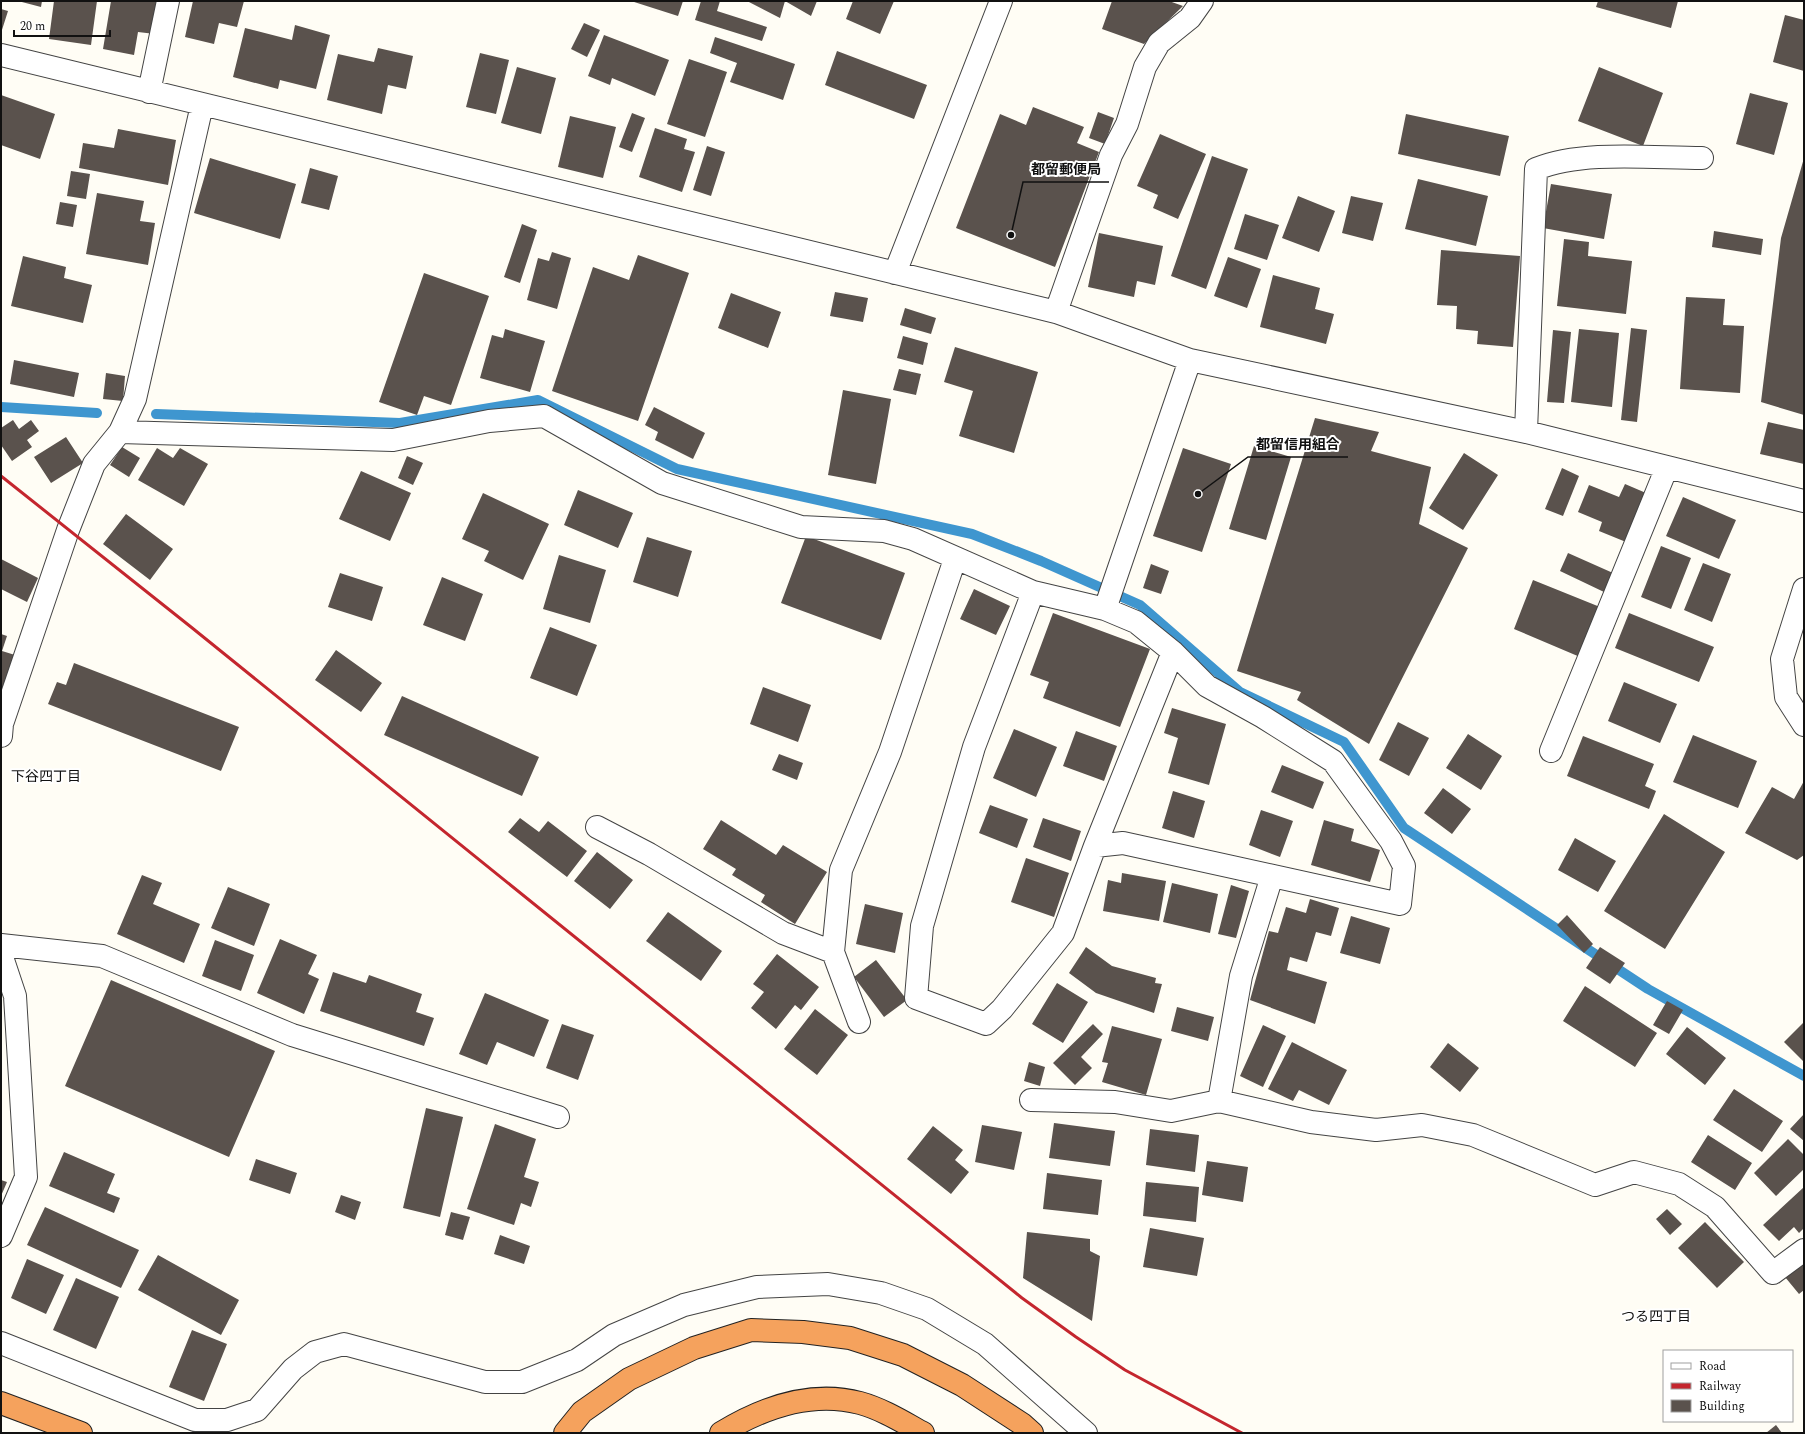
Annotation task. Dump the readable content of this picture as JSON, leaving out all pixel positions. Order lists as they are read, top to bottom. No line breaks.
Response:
{"districts":["下谷四丁目","つる四丁目"],"places":["都留郵便局","都留信用組合"],"legend":["Road","Railway","Building"],"scale_bar":"20 m"}
